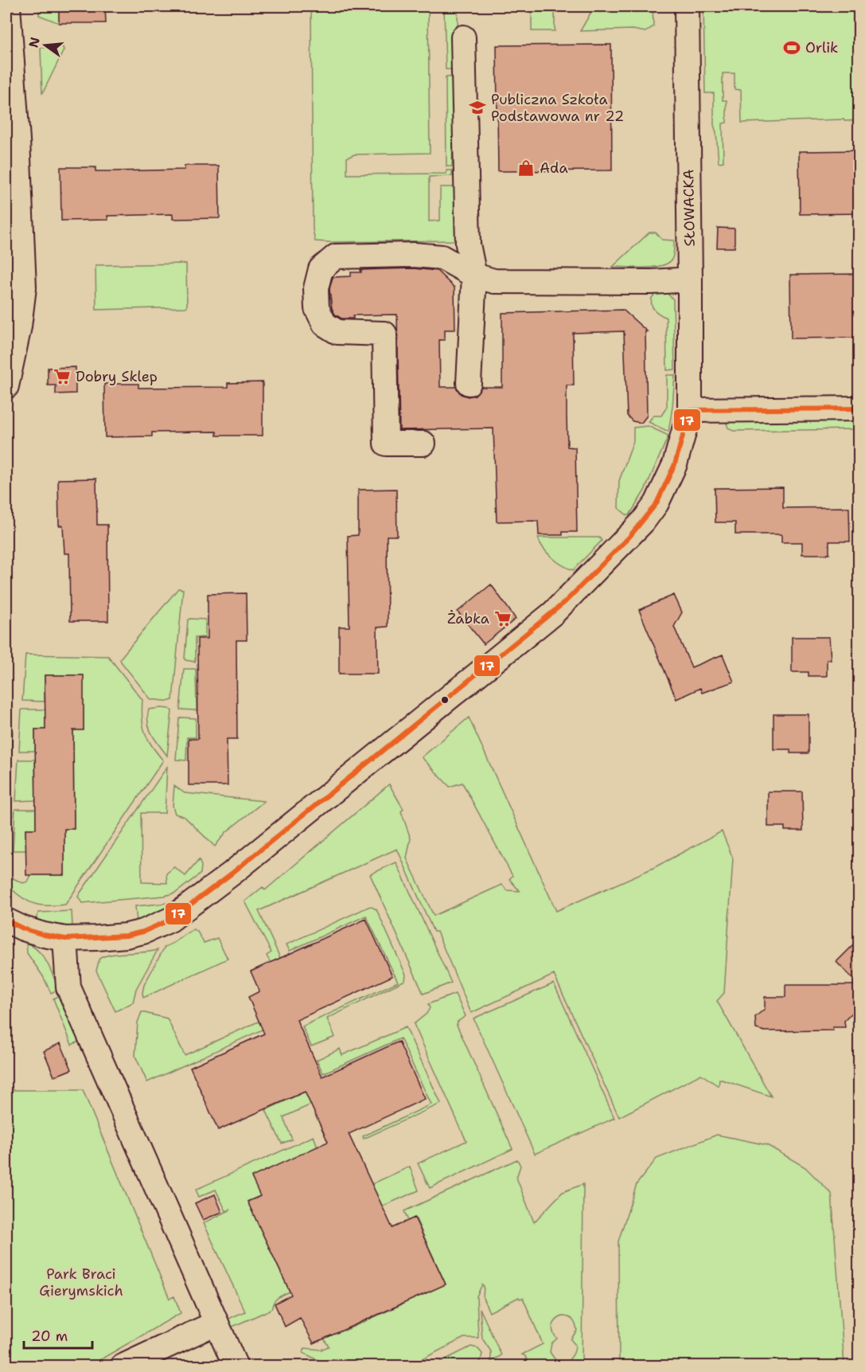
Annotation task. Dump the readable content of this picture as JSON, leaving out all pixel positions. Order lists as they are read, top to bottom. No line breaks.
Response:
{"streets":{"street":["SŁOWACKA"]},"parks":["Park Braci Gierymskich"],"places":{"sports":["Orlik"],"school or university":["Publiczna Szkoła Podstawowa nr 22"],"shop":["Ada"],"supermarket":["Dobry Sklep","Żabka"]},"lines":["transit line 17"],"scale_bar":"20 m","north":"left"}
